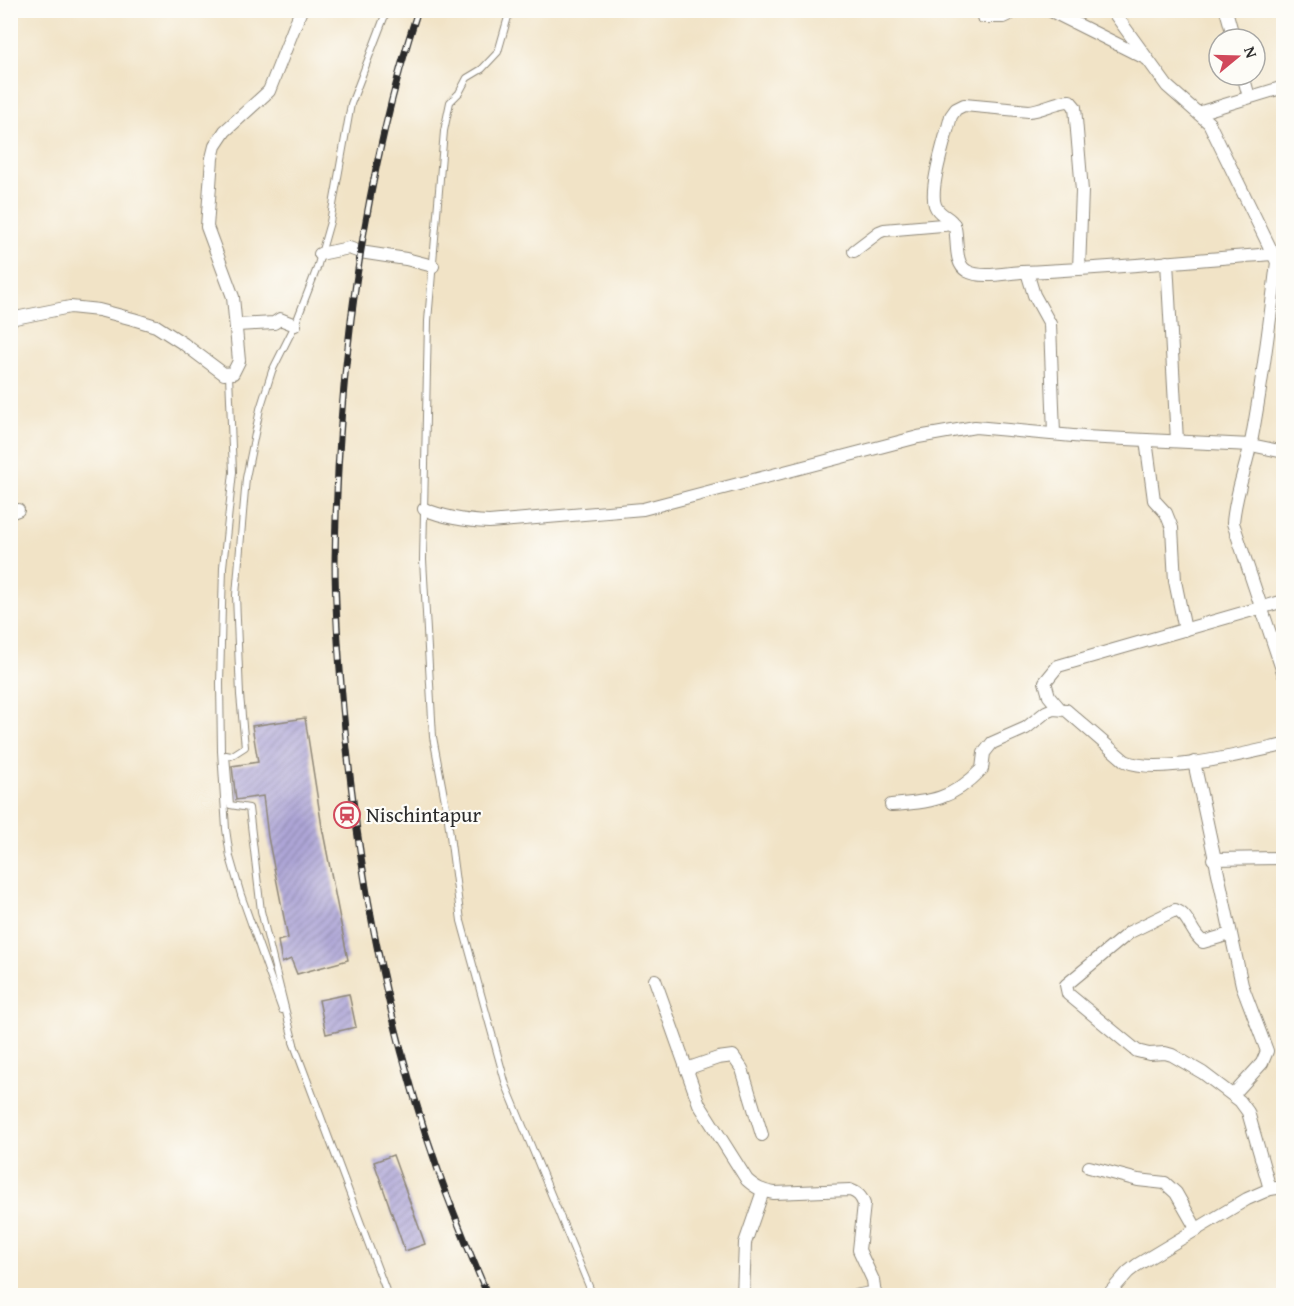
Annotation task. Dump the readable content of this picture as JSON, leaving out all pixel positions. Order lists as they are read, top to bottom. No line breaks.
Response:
{"places":{"station":["Nischintapur"]},"north":"right"}
